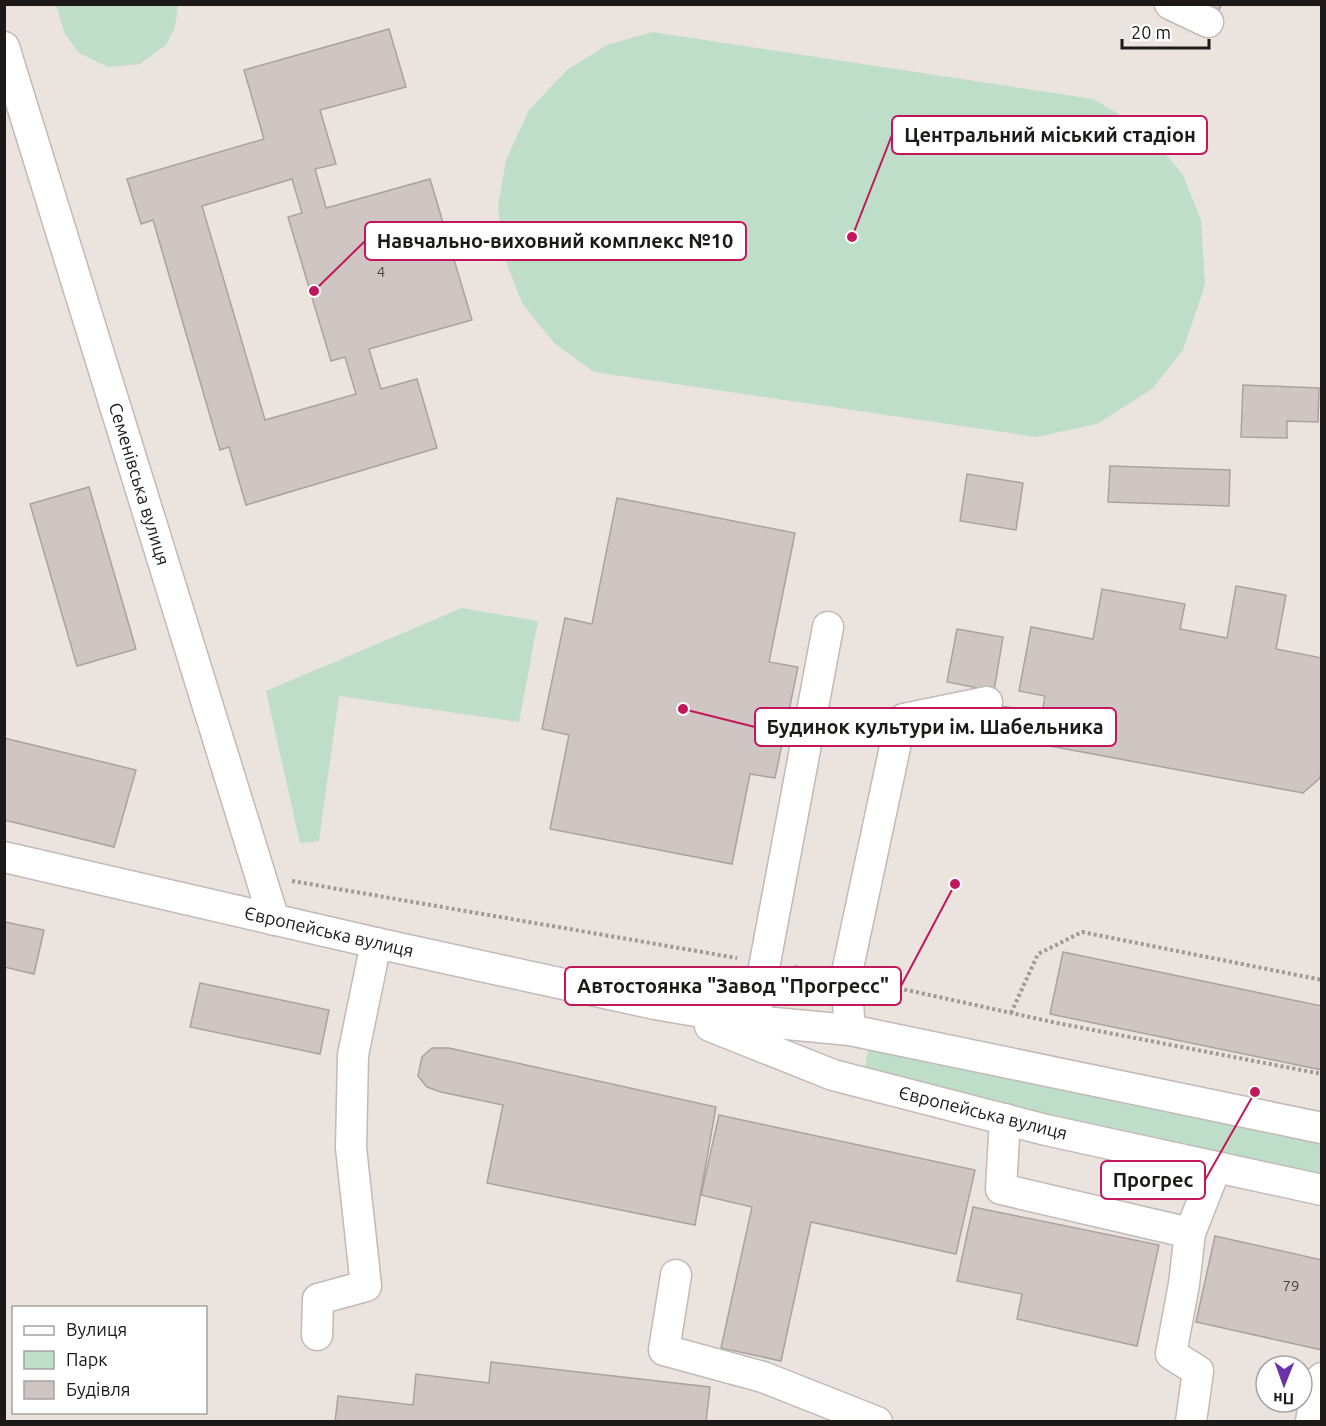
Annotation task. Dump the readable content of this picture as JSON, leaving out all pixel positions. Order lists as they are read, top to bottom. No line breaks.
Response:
{"streets":{"street":["Семенівська вулиця","Європейська вулиця"]},"crossings":[["Семенівська вулиця","Європейська вулиця"]],"places":["Центральний міський стадіон","Навчально-виховний комплекс №10","Будинок культури ім. Шабельника","Автостоянка \"Завод \"Прогресс\"","Прогрес"],"house_numbers":["4","79"],"legend":["Вулиця","Парк","Будівля"],"scale_bar":"20 m","north":"bottom"}
